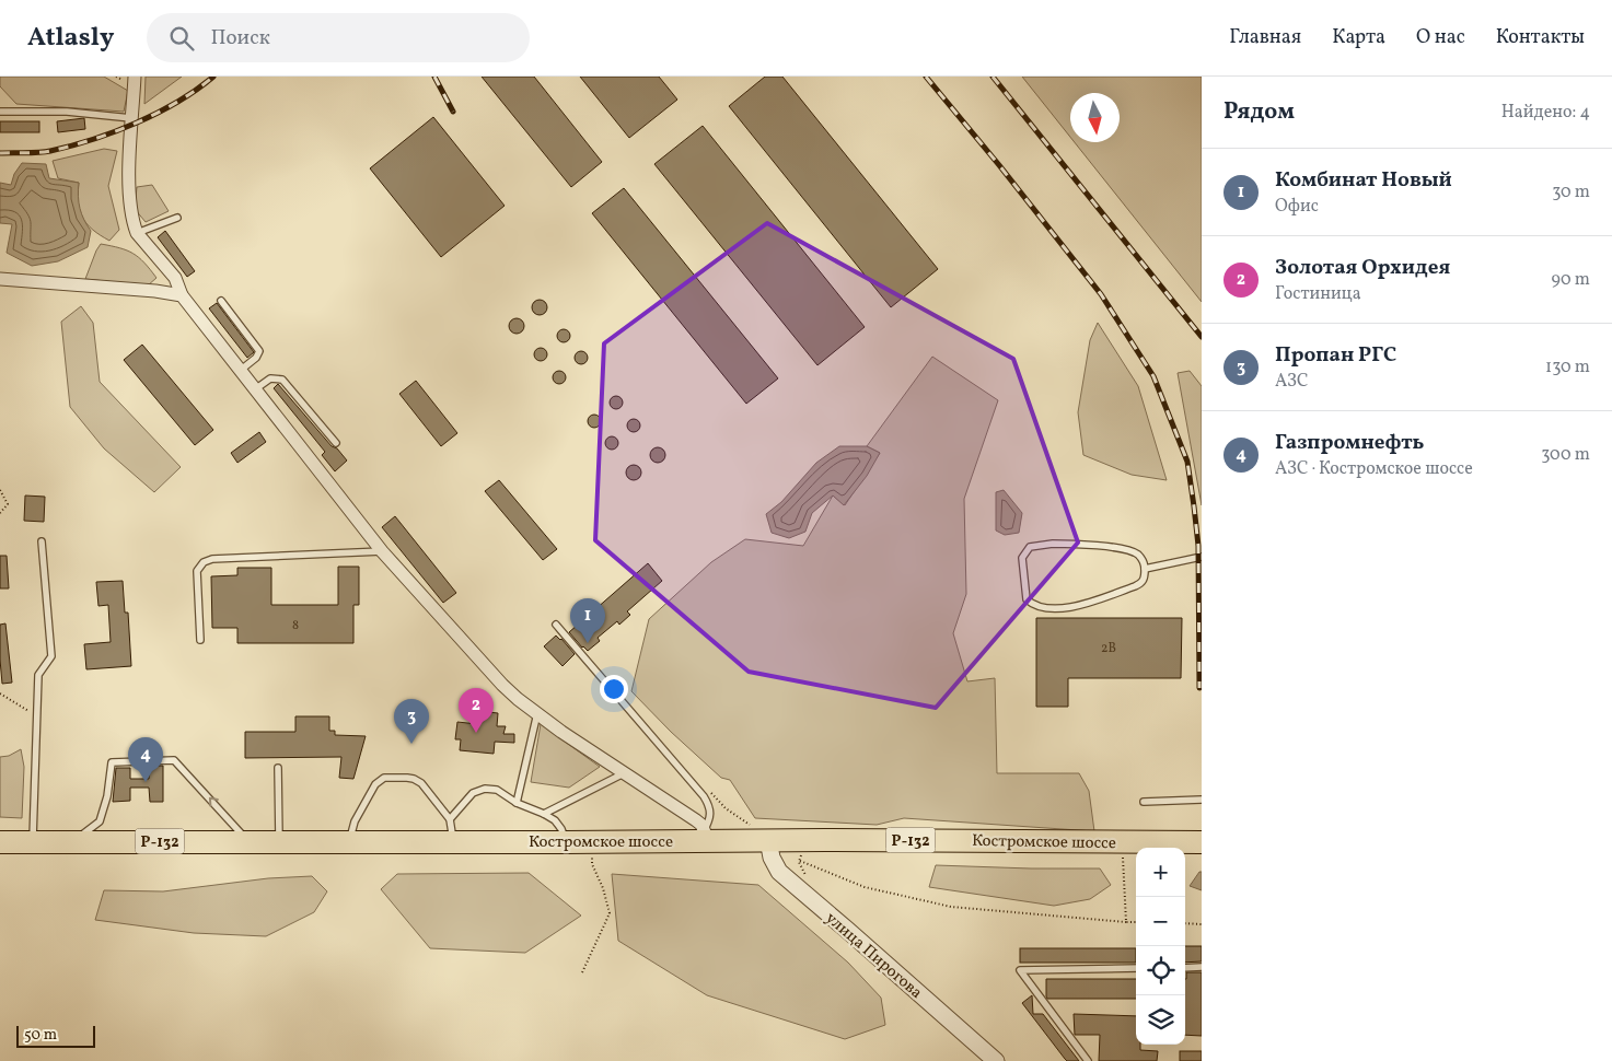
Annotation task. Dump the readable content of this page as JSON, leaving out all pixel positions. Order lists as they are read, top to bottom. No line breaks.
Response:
{"streets":{"highway":["Р-132","Костромское шоссе"],"street":["улица Пирогова"]},"crossings":[["Костромское шоссе","улица Пирогова"]],"house_numbers":["8","2В"],"scale_bar":"50 m","north":"bottom","page":{"header":"Atlasly","search":"Поиск","nav":["Главная","Карта","О нас","Контакты"],"heading":["Рядом","Найдено: 4"],"list":[{"mark":"1","name":"Комбинат Новый","note":"Офис","value":"30 m"},{"mark":"2","name":"Золотая Орхидея","note":"Гостиница","value":"90 m"},{"mark":"3","name":"Пропан РГС","note":"АЗС","value":"130 m"},{"mark":"4","name":"Газпромнефть","note":"АЗС · Костромское шоссе","value":"300 m"}],"pins":["1","2","3","4"],"map_buttons":["+","−"],"scale":"50 m"}}
